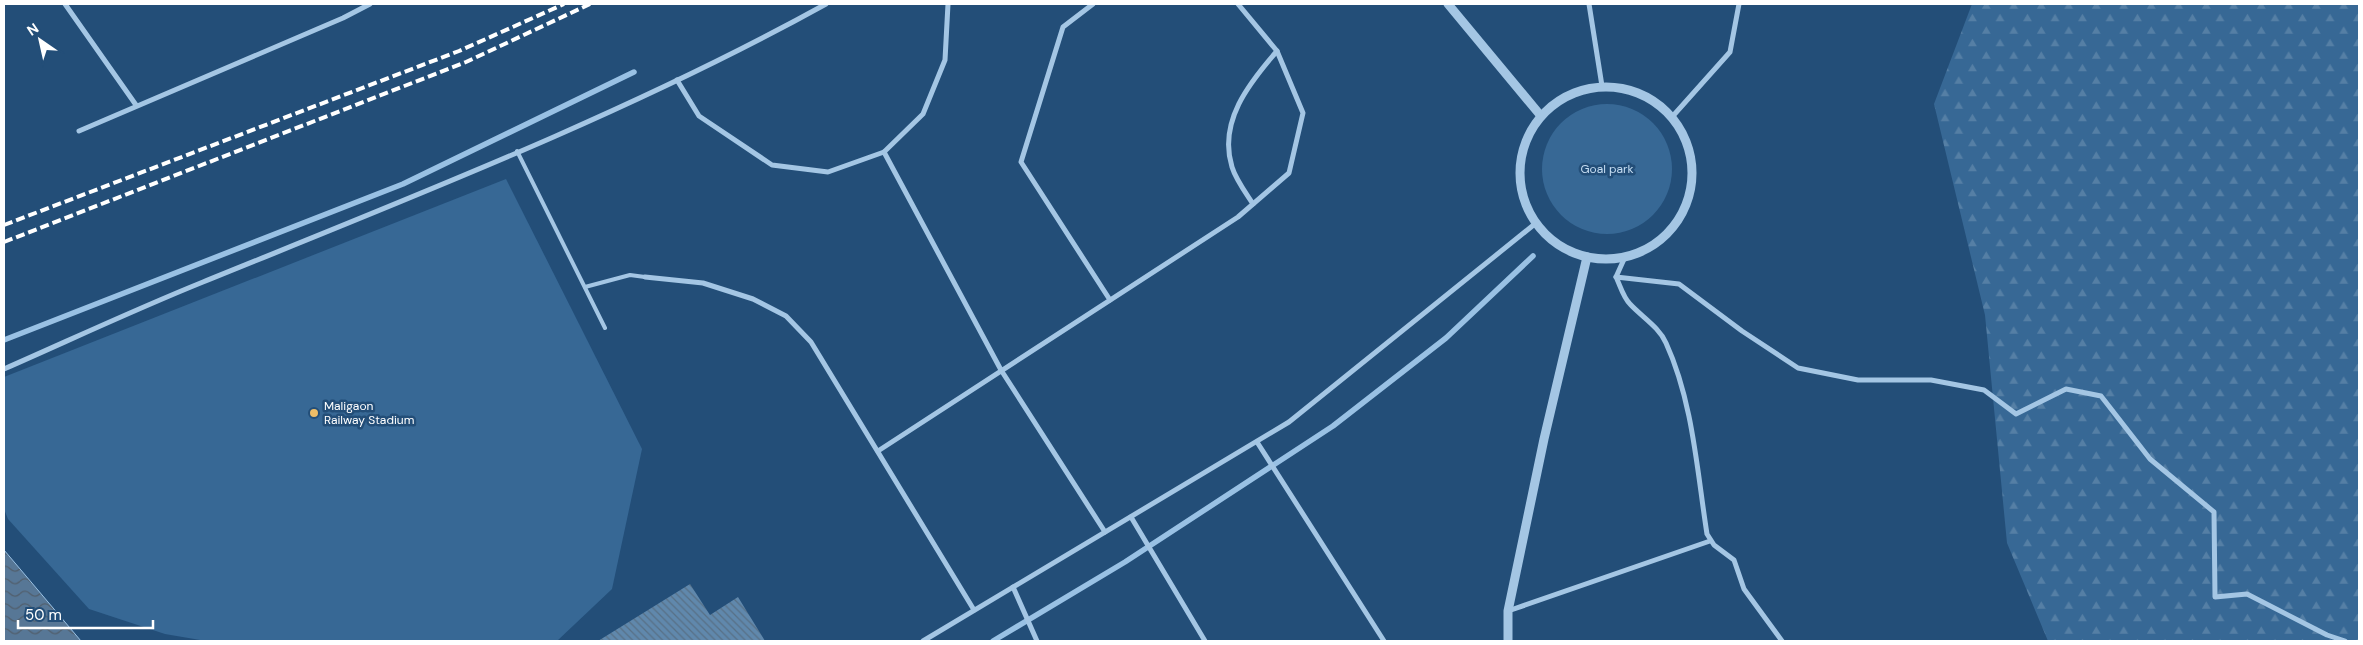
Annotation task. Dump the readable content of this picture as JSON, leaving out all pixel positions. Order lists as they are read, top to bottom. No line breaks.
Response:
{"parks":["Goal park"],"places":["Maligaon Railway Stadium"],"scale_bar":"50 m","north":"top left"}
